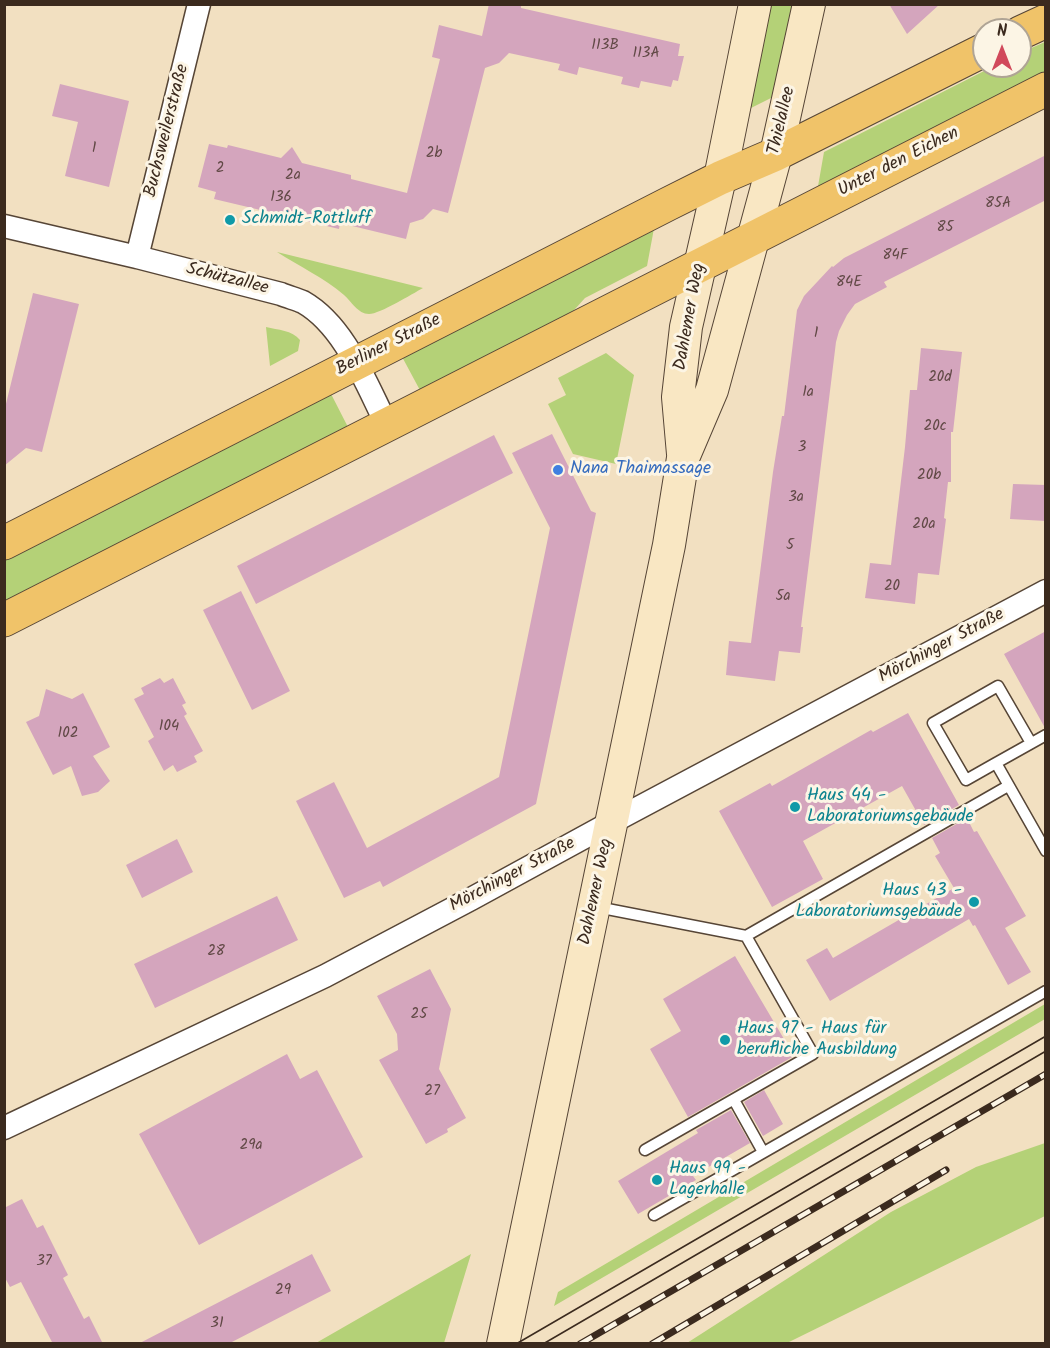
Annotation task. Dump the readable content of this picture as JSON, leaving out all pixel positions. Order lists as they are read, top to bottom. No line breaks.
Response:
{"streets":{"main road":["Thielallee","Unter den Eichen","Dahlemer Weg","Berliner Straße"],"street":["Buchsweilerstraße","Schützallee","Mörchinger Straße"]},"crossings":[["Thielallee","Unter den Eichen"],["Thielallee","Dahlemer Weg"],["Thielallee","Berliner Straße"],["Buchsweilerstraße","Schützallee"],["Unter den Eichen","Dahlemer Weg"],["Schützallee","Berliner Straße"],["Dahlemer Weg","Berliner Straße"],["Dahlemer Weg","Mörchinger Straße"]],"places":["Schmidt-Rottluff","Nana Thaimassage","Haus 44 - Laboratoriumsgebäude","Haus 43 - Laboratoriumsgebäude","Haus 97 - Haus für berufliche Ausbildung","Haus 99 - Lagerhalle"],"house_numbers":["113B","113A","1","2b","2","2a","136","85A","85","84F","84E","1","20d","1a","20c","3","20b","3a","20a","5","20","5a","104","102","28","25","27","29a","37","29","31"],"north":"top"}
